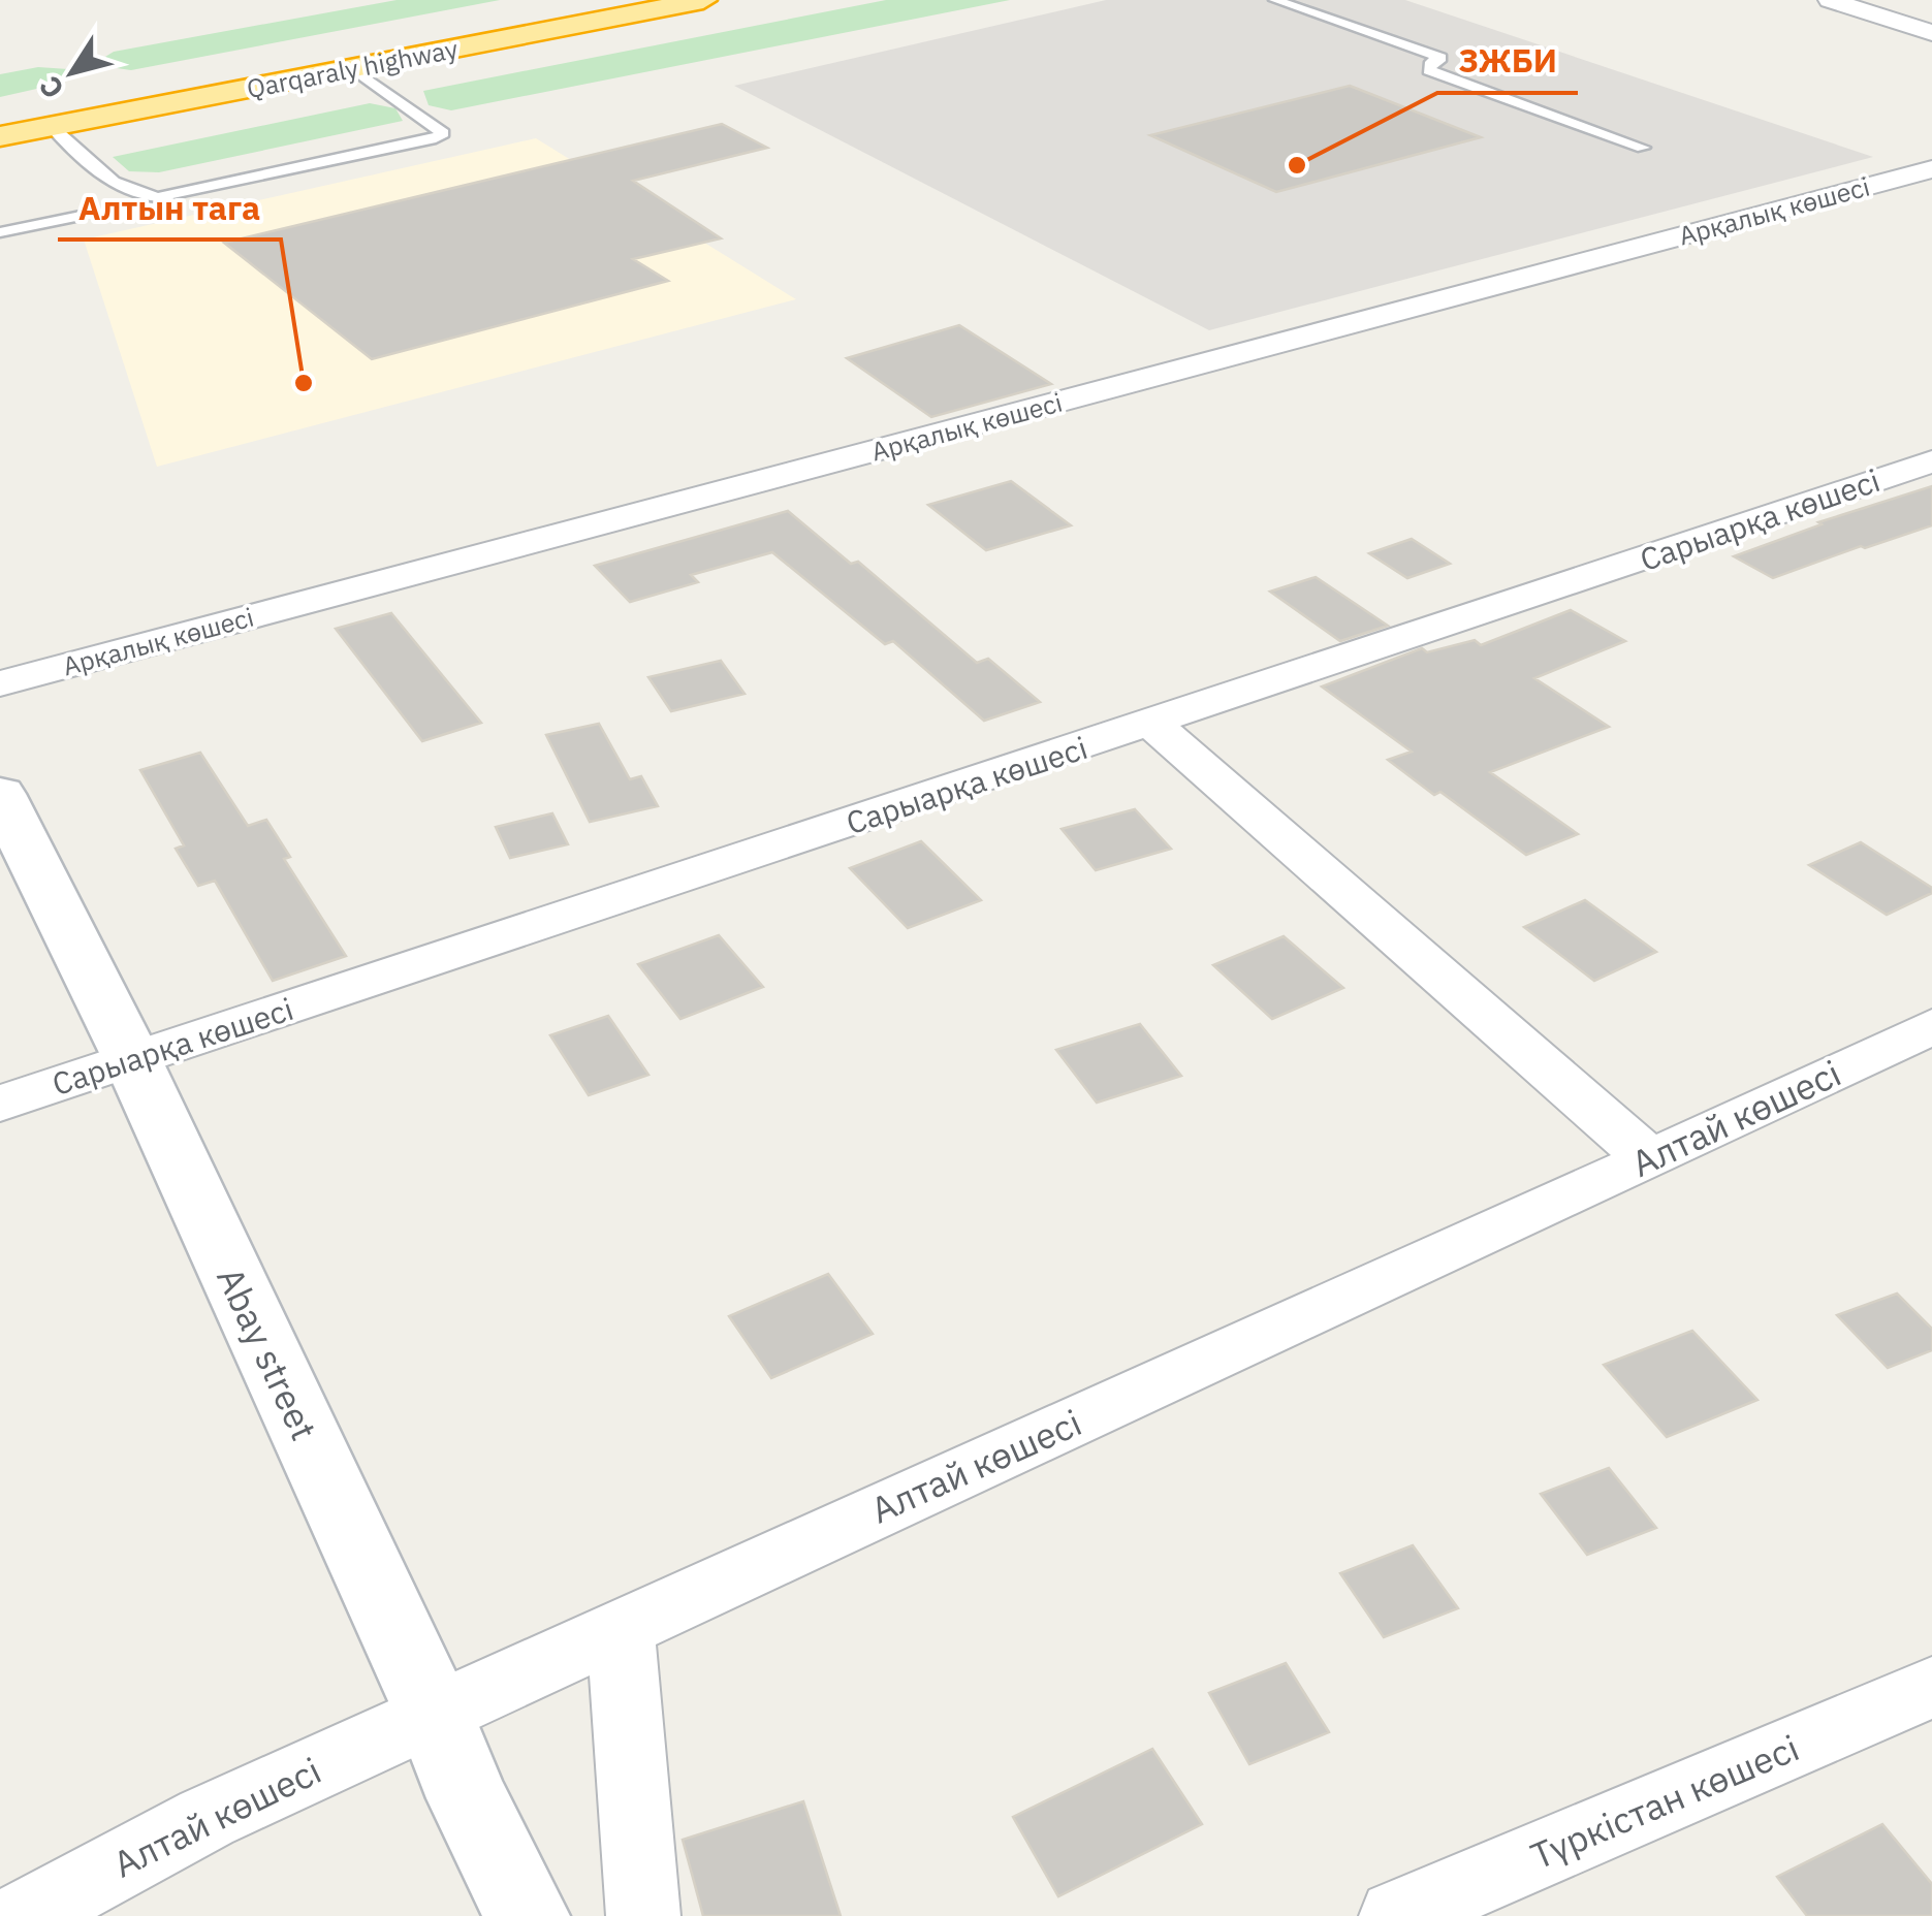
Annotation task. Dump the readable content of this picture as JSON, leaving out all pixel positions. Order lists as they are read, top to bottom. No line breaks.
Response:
{"streets":{"highway":["Qarqaraly highway"],"main road":["Abay street"],"street":["Арқалық көшесі","Сарыарқа көшесі","Алтай көшесі","Түркістан көшесі"]},"crossings":[["Сарыарқа көшесі","Abay street"],["Алтай көшесі","Abay street"]],"places":["ЗЖБИ","Алтын тага"],"north":"bottom left"}
